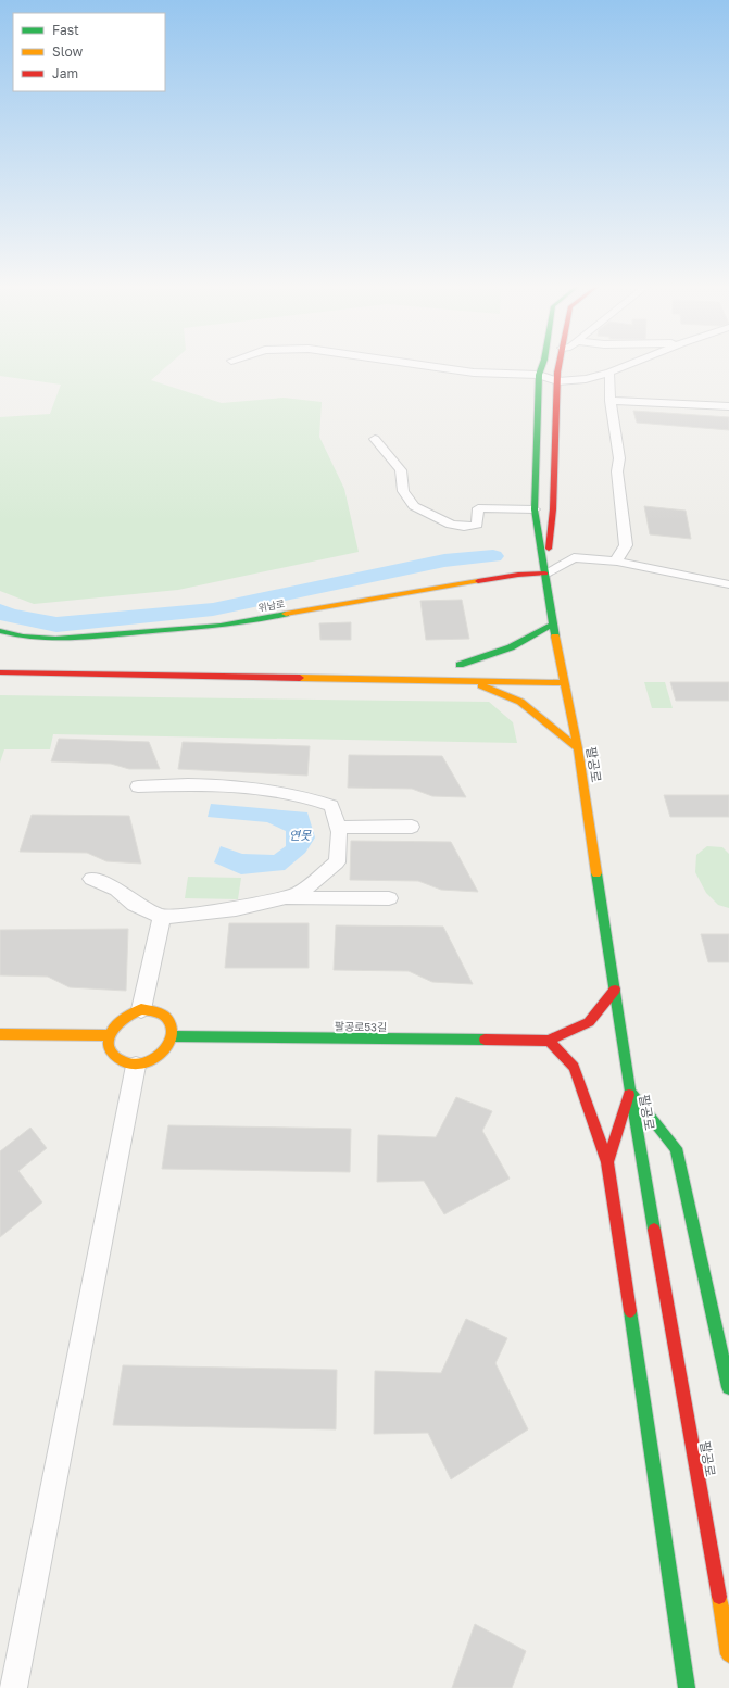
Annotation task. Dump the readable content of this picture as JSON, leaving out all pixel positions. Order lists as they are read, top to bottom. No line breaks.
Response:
{"streets":{"main road":["위남로","팔공로","팔공로53길"]},"crossings":[["위남로","팔공로"]],"water":["연못"],"legend":["Fast","Slow","Jam"]}
